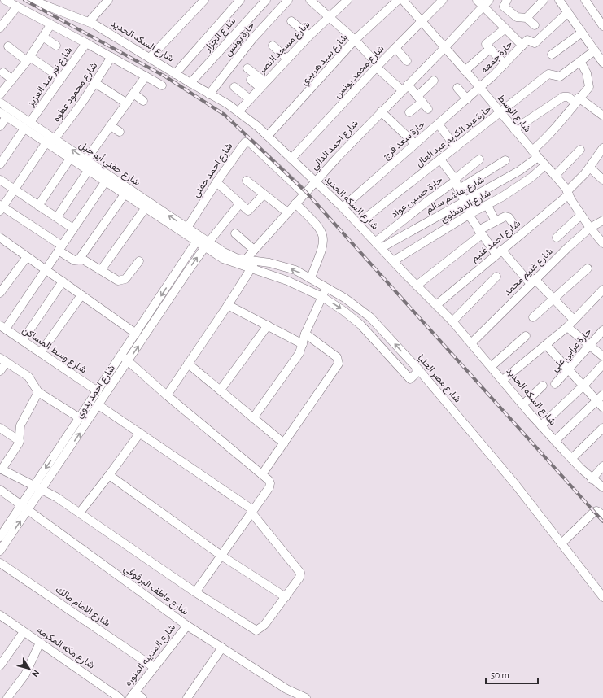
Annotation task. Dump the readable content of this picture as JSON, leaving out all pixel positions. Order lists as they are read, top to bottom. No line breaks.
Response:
{"streets":{"street":["شارع الجزار","حارة يونس","شارع السكه الحديد","شارع مسجد النصر","حارة جمعه","شارع سيد هريدي","شارع محمد يونس","شارع نور عبد العزيز","شارع محمود عطوه","شارع الوسط","حارة عبد الكريم عبد العال","حارة سعد فرج","شارع احمد الدالي","شارع حفني أبو جبل","شارع احمد حفني","شارع هاشم سالم","حارة حسين عواد","شارع الدشناوي","شارع احمد غنيم","شارع غنيم محمد","شارع وسط المساكن","حارة عرابي علي","شارع مصر العليا","شارع احمد بدوي","شارع عاطف البرقوقي","شارع الامام مالك","شارع مكه المكرمه","شارع المدينه المنوره"]},"crossings":[["شارع الجزار","شارع السكه الحديد"],["حارة يونس","شارع السكه الحديد"],["شارع السكه الحديد","شارع مسجد النصر"],["شارع السكه الحديد","شارع سيد هريدي"],["شارع السكه الحديد","شارع محمد يونس"],["شارع السكه الحديد","حارة عبد الكريم عبد العال"],["شارع السكه الحديد","حارة سعد فرج"],["شارع السكه الحديد","شارع احمد الدالي"],["شارع السكه الحديد","شارع هاشم سالم"],["شارع السكه الحديد","حارة حسين عواد"],["شارع السكه الحديد","شارع الدشناوي"],["شارع السكه الحديد","شارع احمد غنيم"],["شارع السكه الحديد","شارع غنيم محمد"],["حارة جمعه","شارع الوسط"],["حارة جمعه","حارة سعد فرج"],["شارع محمد يونس","شارع الوسط"],["شارع نور عبد العزيز","شارع حفني أبو جبل"],["شارع محمود عطوه","شارع حفني أبو جبل"],["شارع الوسط","حارة عبد الكريم عبد العال"],["شارع الوسط","حارة سعد فرج"],["شارع الوسط","شارع احمد الدالي"],["شارع الوسط","شارع هاشم سالم"],["شارع الوسط","شارع الدشناوي"],["شارع الوسط","شارع احمد غنيم"],["شارع الوسط","شارع غنيم محمد"],["شارع احمد الدالي","شارع احمد حفني"],["شارع احمد الدالي","شارع مصر العليا"],["شارع حفني أبو جبل","شارع احمد حفني"],["شارع حفني أبو جبل","شارع مصر العليا"],["شارع حفني أبو جبل","شارع احمد بدوي"],["شارع هاشم سالم","حارة حسين عواد"],["شارع وسط المساكن","شارع احمد بدوي"],["شارع مصر العليا","شارع احمد بدوي"],["شارع احمد بدوي","شارع عاطف البرقوقي"],["شارع عاطف البرقوقي","شارع المدينه المنوره"],["شارع الامام مالك","شارع المدينه المنوره"]],"scale_bar":"50 m","north":"bottom right"}
